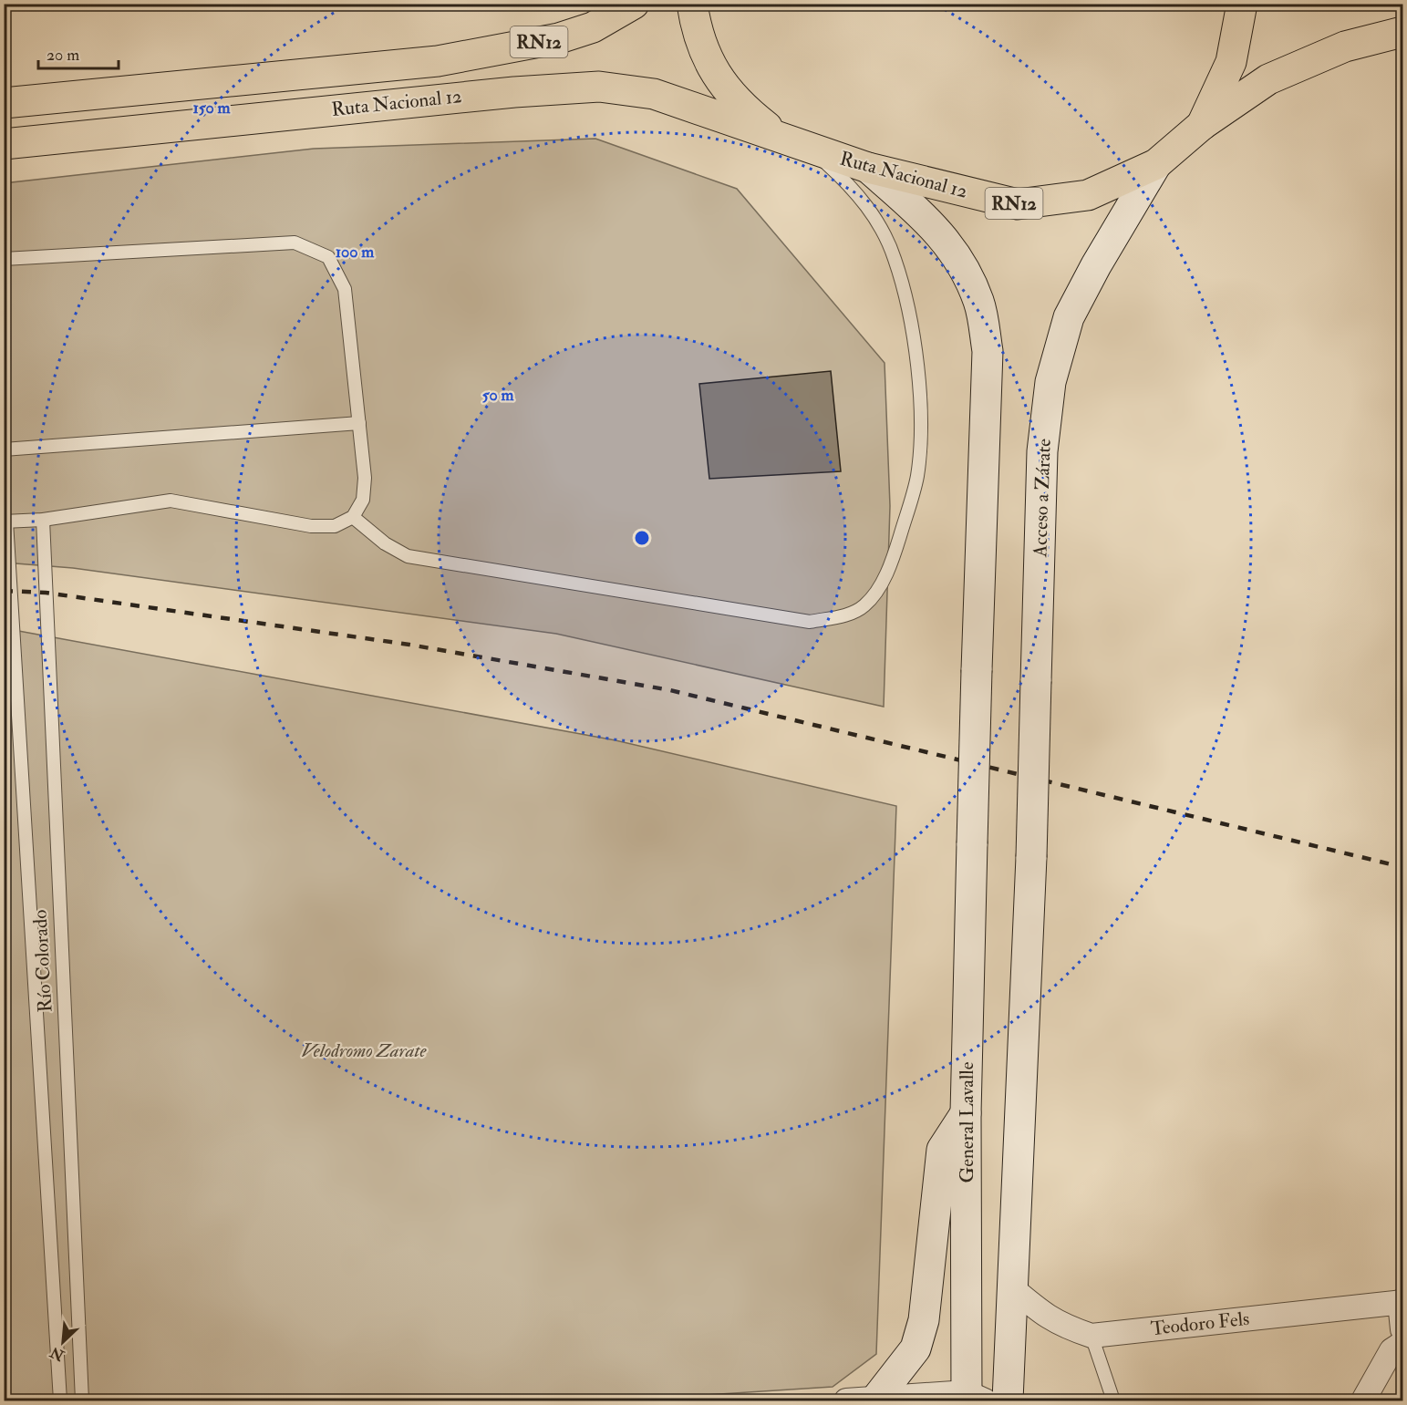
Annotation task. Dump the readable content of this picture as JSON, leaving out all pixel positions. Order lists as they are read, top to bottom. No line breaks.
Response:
{"streets":{"highway":["RN12","Ruta Nacional 12"],"main road":["Acceso a Zárate","General Lavalle"],"street":["Teodoro Fels"],"lane":["Río Colorado"]},"crossings":[["Ruta Nacional 12","Acceso a Zárate"],["Ruta Nacional 12","General Lavalle"],["Acceso a Zárate","Teodoro Fels"]],"parks":["Velodromo Zarate"],"scale_bar":"20 m","north":"bottom left","rings":["150 m","100 m","50 m"]}
